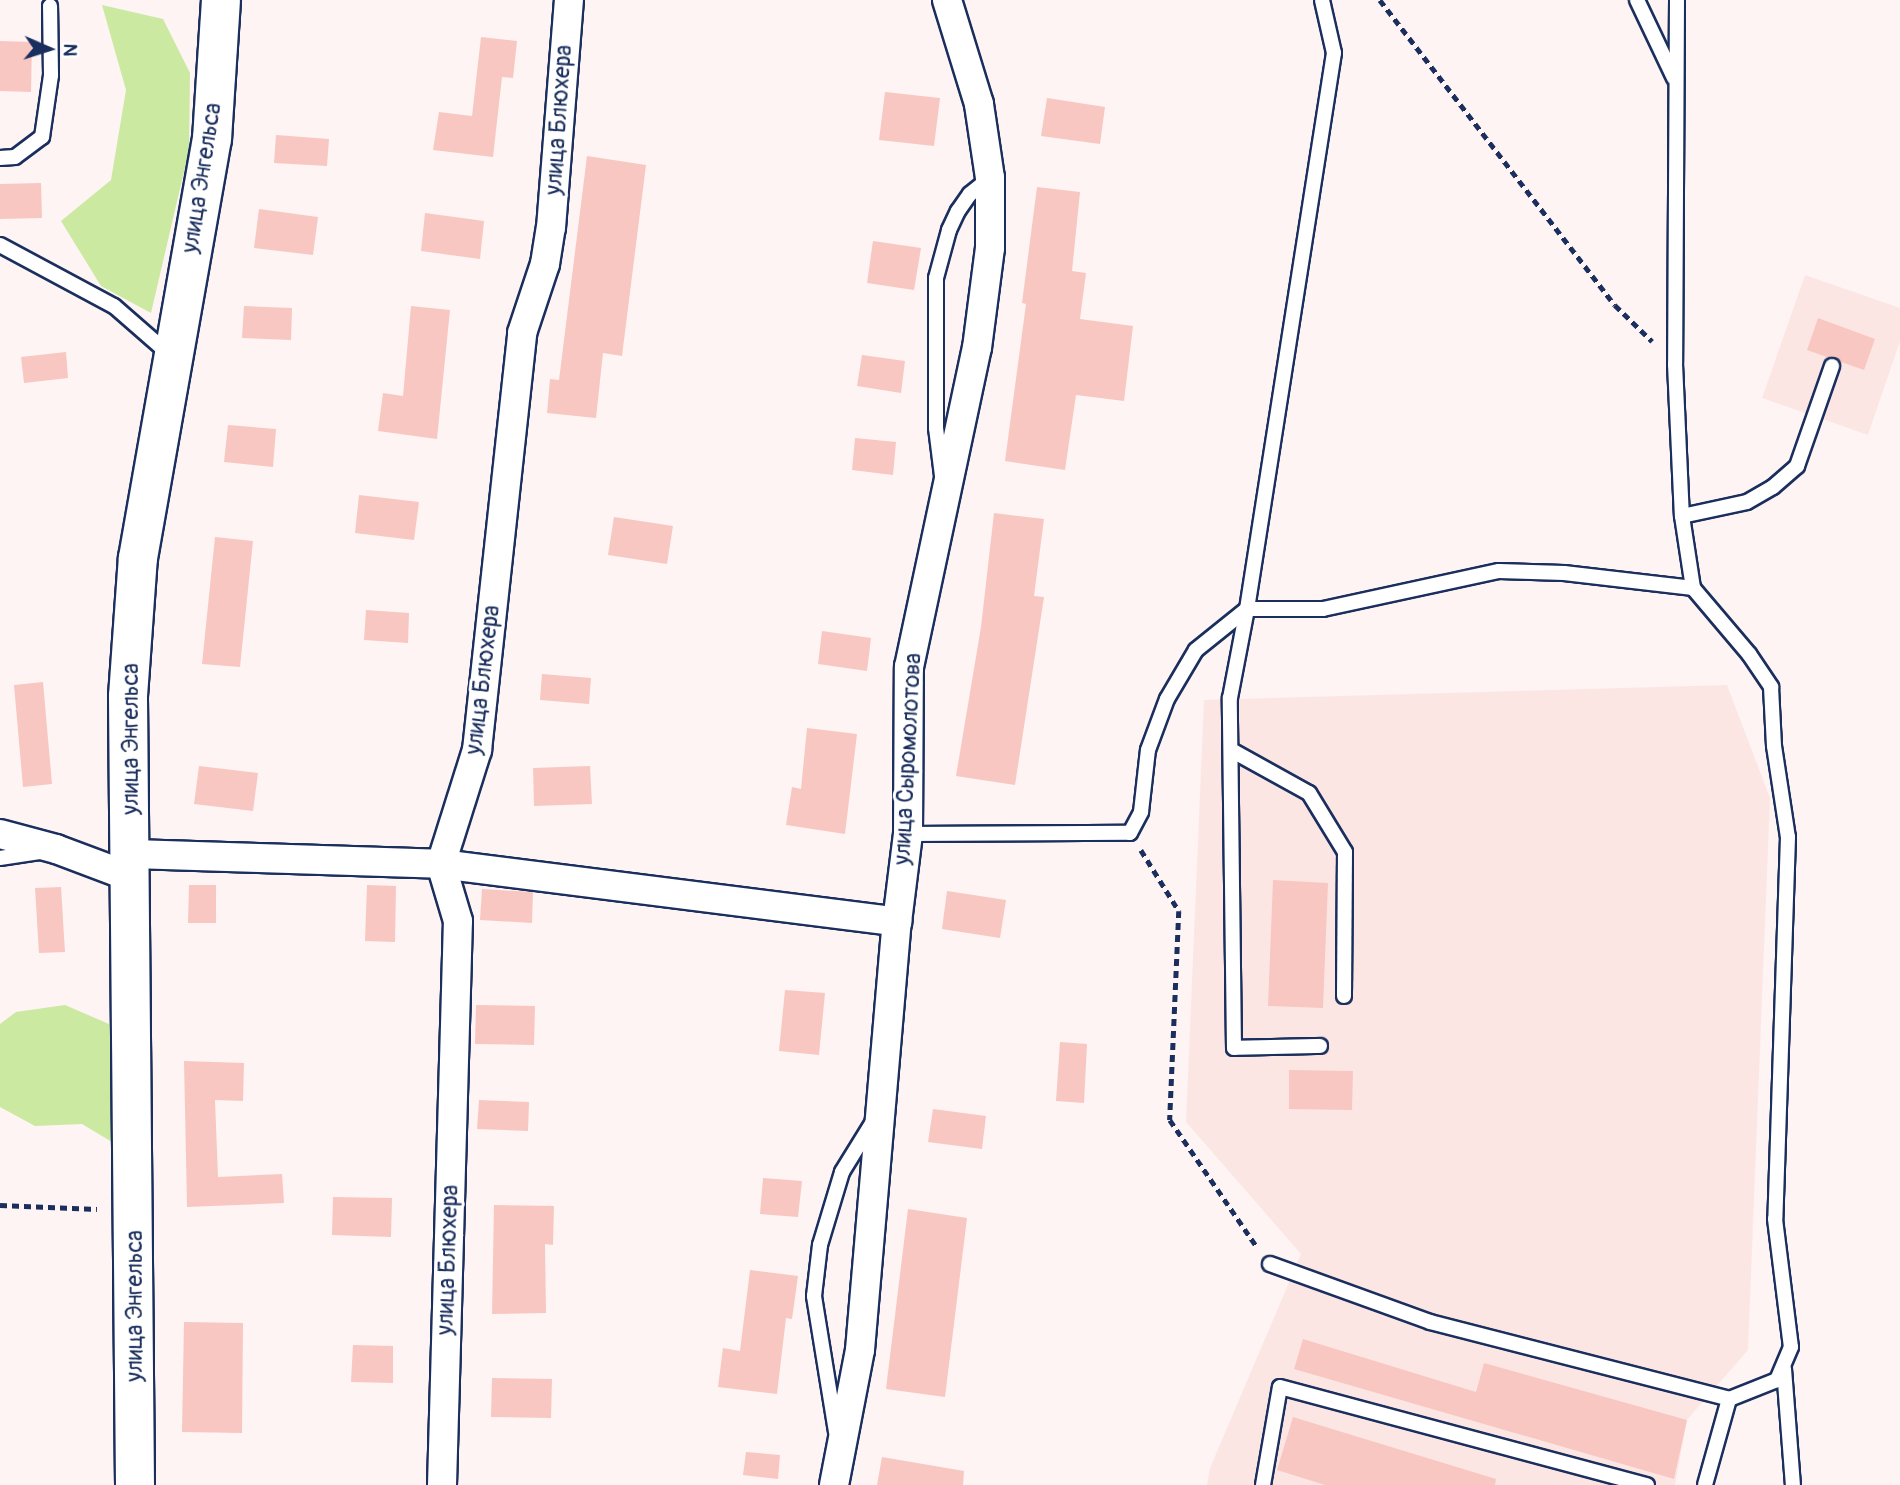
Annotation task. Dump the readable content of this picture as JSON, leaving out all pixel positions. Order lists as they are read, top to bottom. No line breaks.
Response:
{"streets":{"main road":["улица Энгельса"],"street":["улица Блюхера","улица Сыромолотова"]},"north":"right"}
